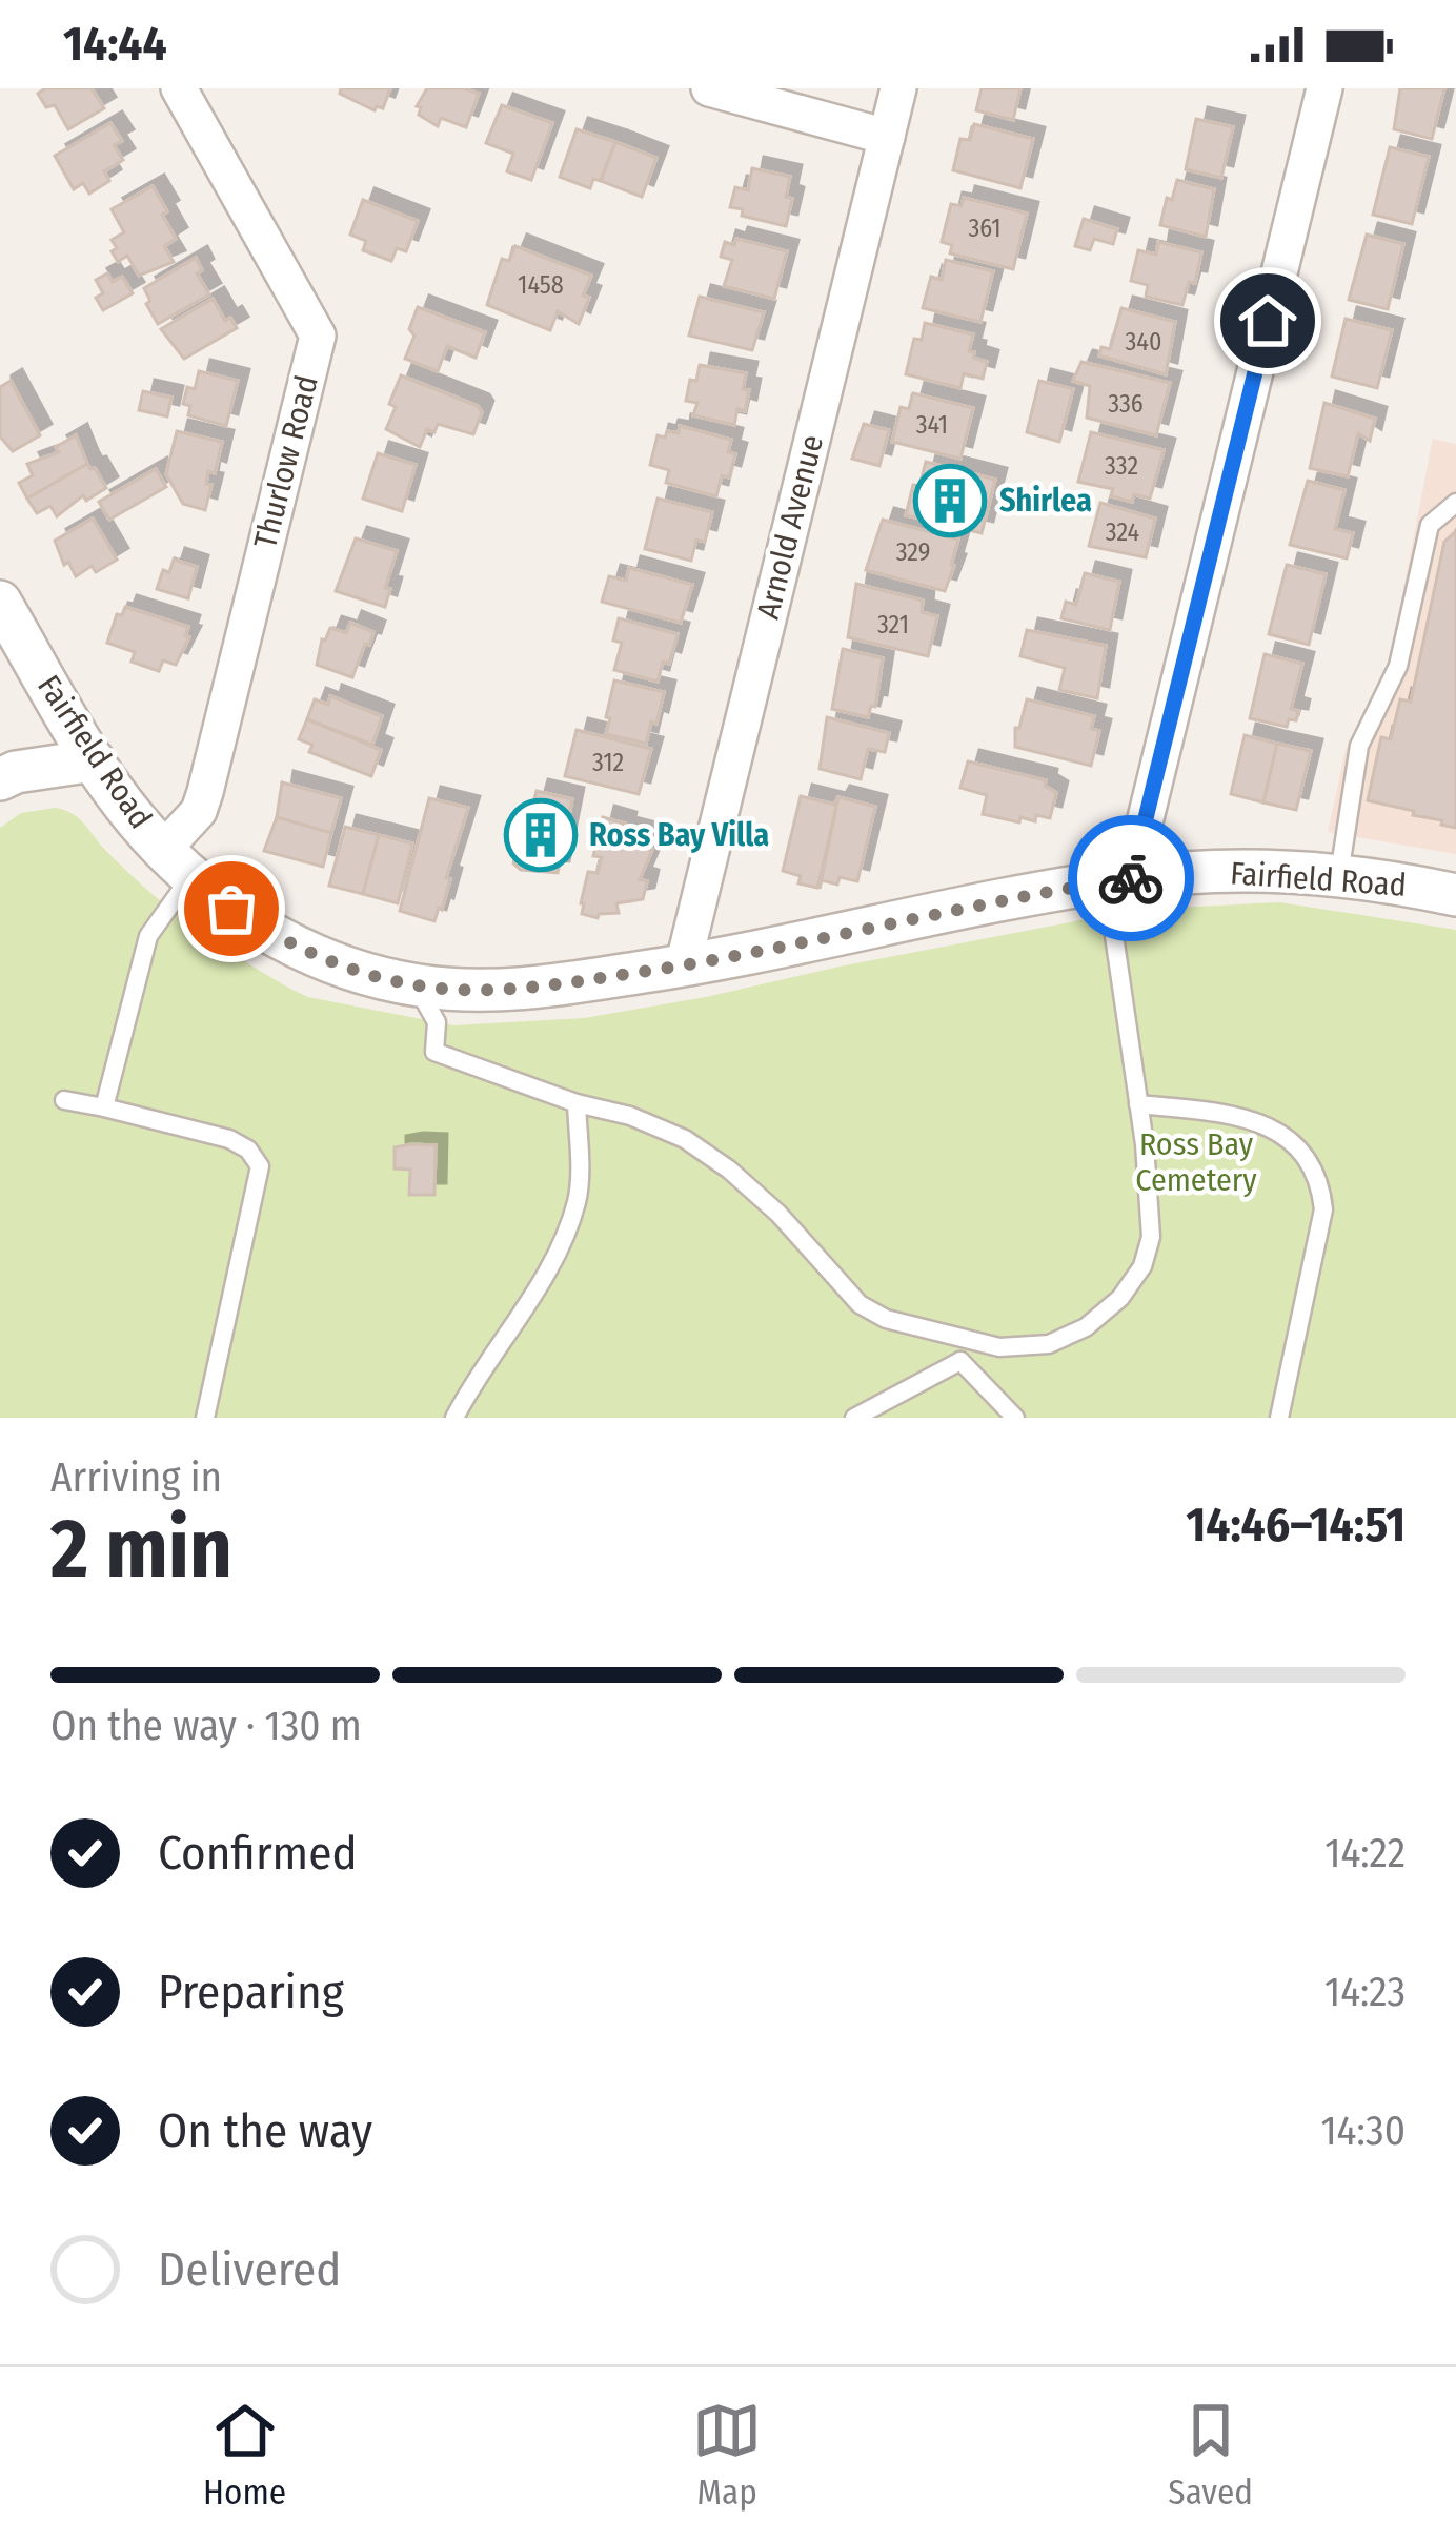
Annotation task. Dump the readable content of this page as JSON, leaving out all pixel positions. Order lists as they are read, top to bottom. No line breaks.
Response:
{"streets":{"street":["Thurlow Road","Arnold Avenue","Fairfield Road"]},"crossings":[["Thurlow Road","Fairfield Road"],["Arnold Avenue","Fairfield Road"]],"parks":["Ross Bay Cemetery"],"places":{"building":["Shirlea","Ross Bay Villa"]},"house_numbers":["361","1458","340","336","341","332","324","329","321","312"],"page":{"status":"14:44","heading":["2 min","Arriving in","14:46–14:51"],"bar":"On the way · 130 m","list":[["Confirmed","14:22"],["Preparing","14:23"],["On the way","14:30"],"Delivered"],"tabs":["Home","Map","Saved"]}}
